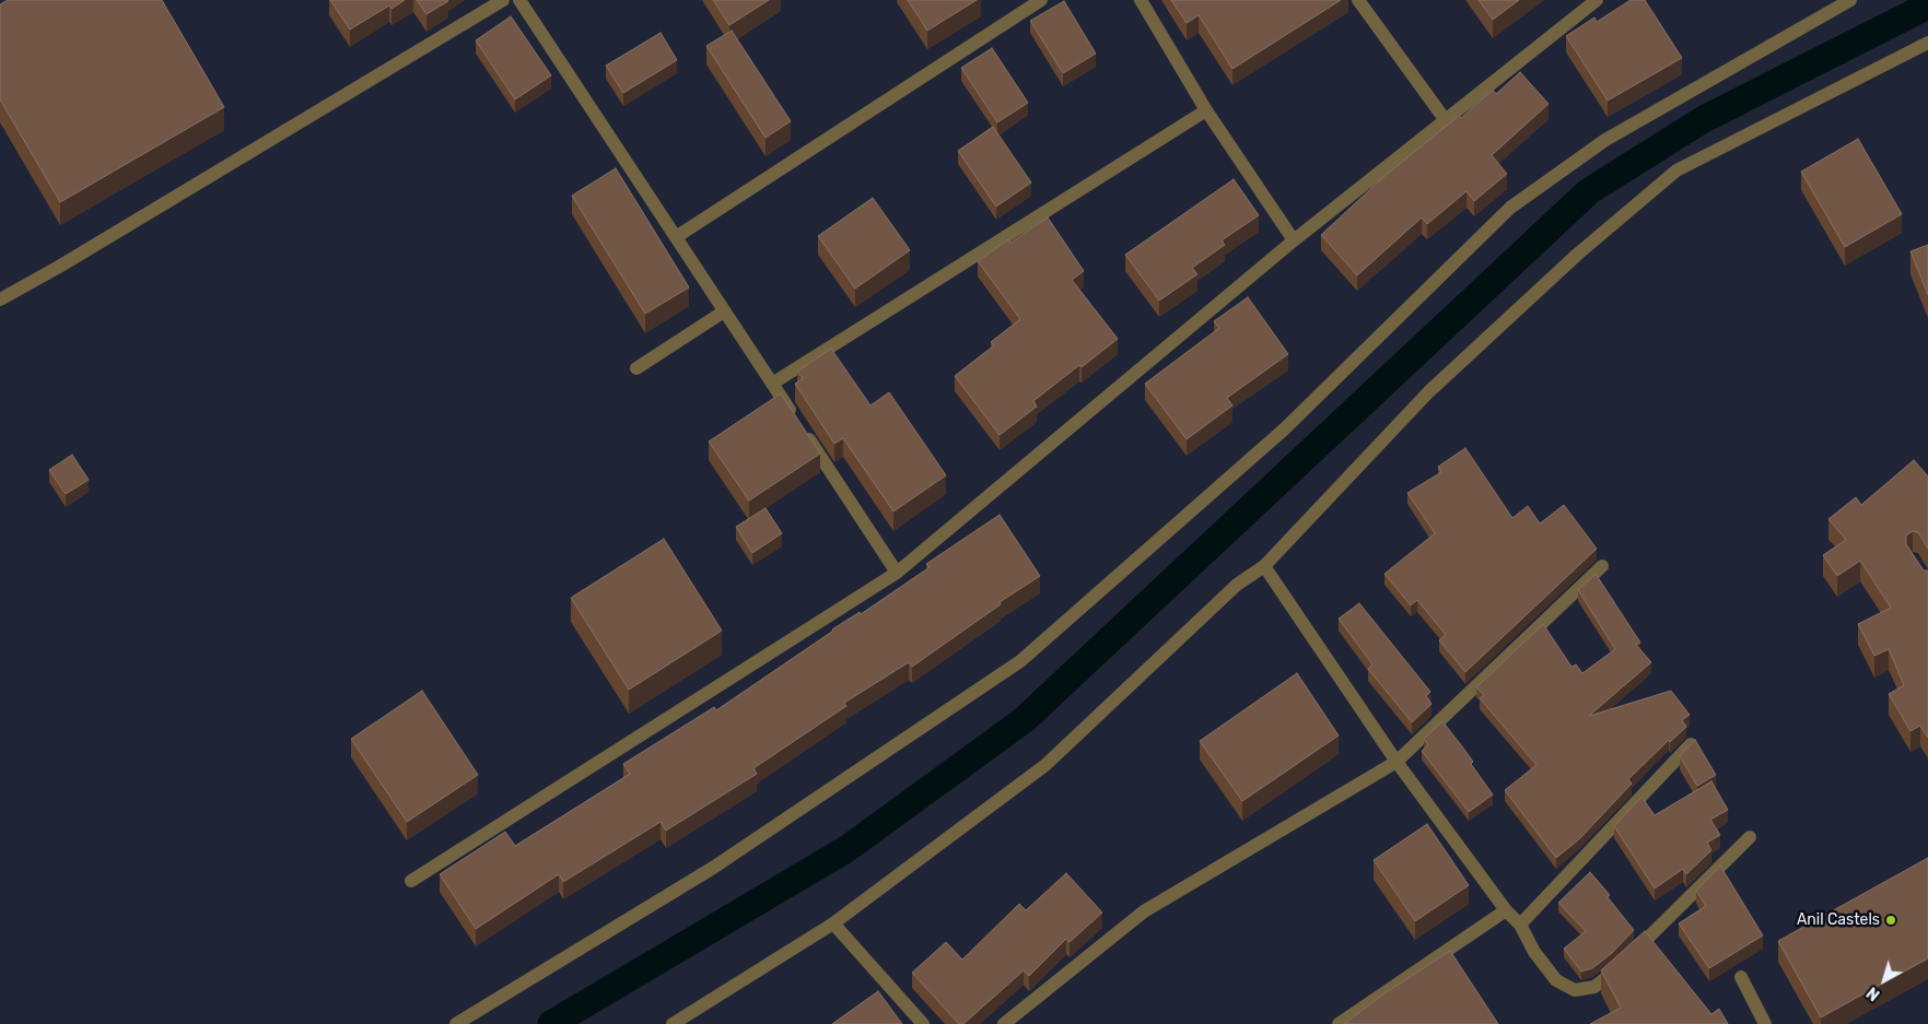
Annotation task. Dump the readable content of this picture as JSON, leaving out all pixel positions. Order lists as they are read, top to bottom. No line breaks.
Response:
{"places":["Anil Castels"],"north":"bottom left"}
